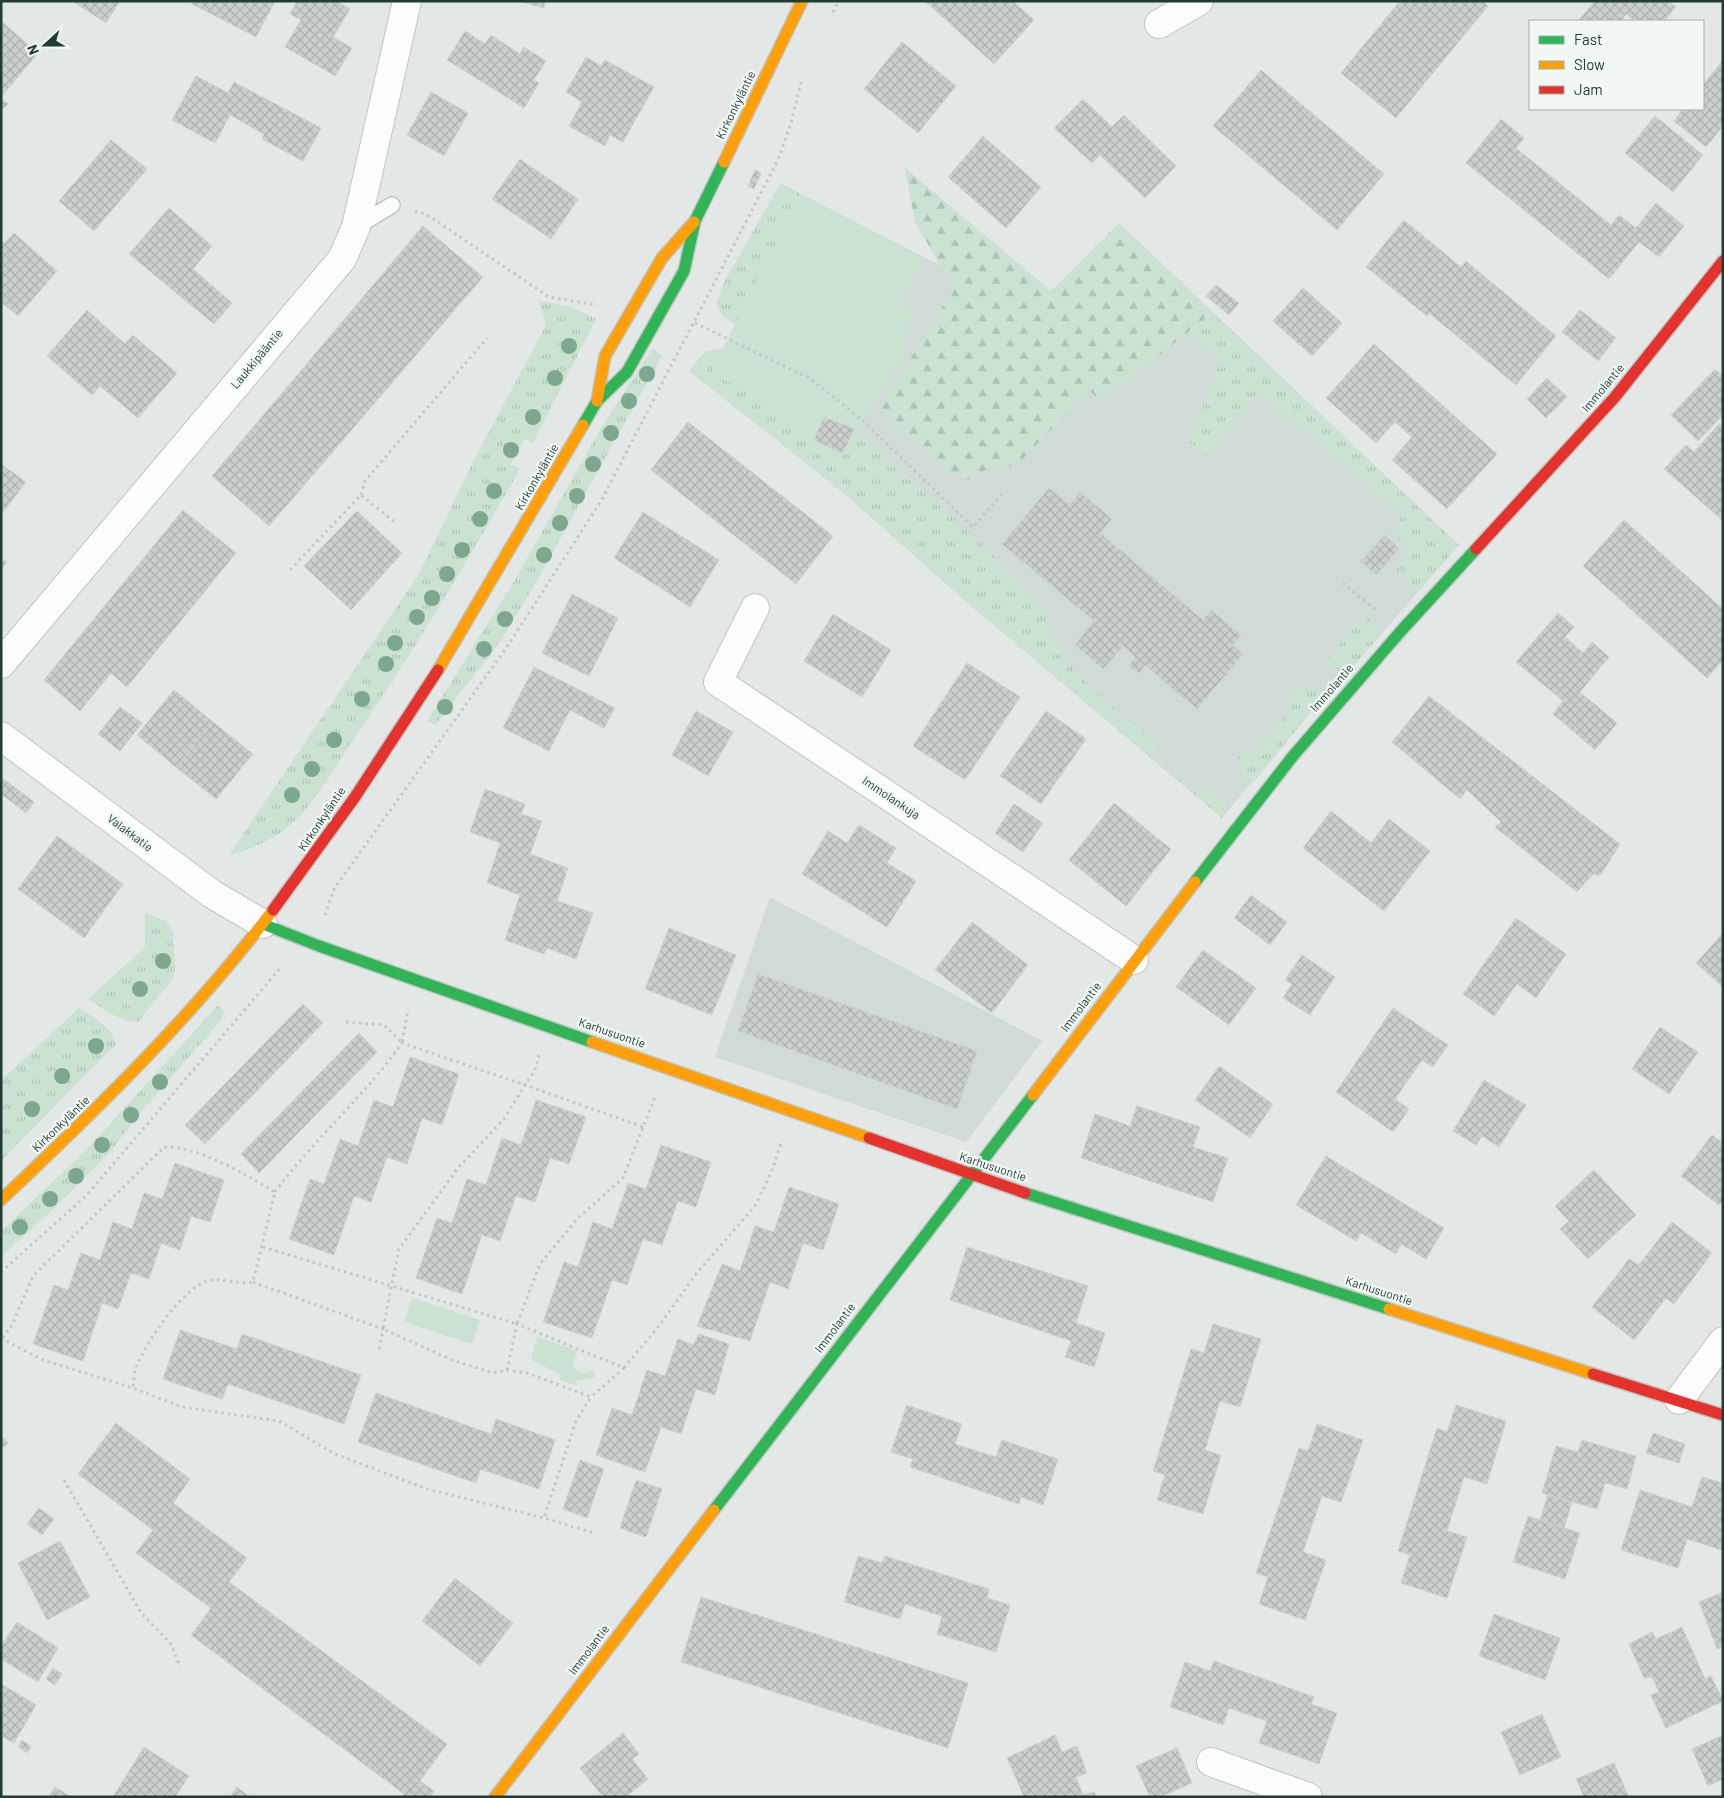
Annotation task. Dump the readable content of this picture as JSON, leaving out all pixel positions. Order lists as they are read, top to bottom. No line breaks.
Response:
{"streets":{"street":["Kirkonkyläntie","Laukkipääntie","Immolantie","Immolankuja","Valakkatie","Karhusuontie"]},"crossings":[["Kirkonkyläntie","Valakkatie"],["Kirkonkyläntie","Karhusuontie"],["Immolantie","Immolankuja"],["Immolantie","Karhusuontie"],["Valakkatie","Karhusuontie"]],"legend":["Fast","Slow","Jam"],"north":"left"}
